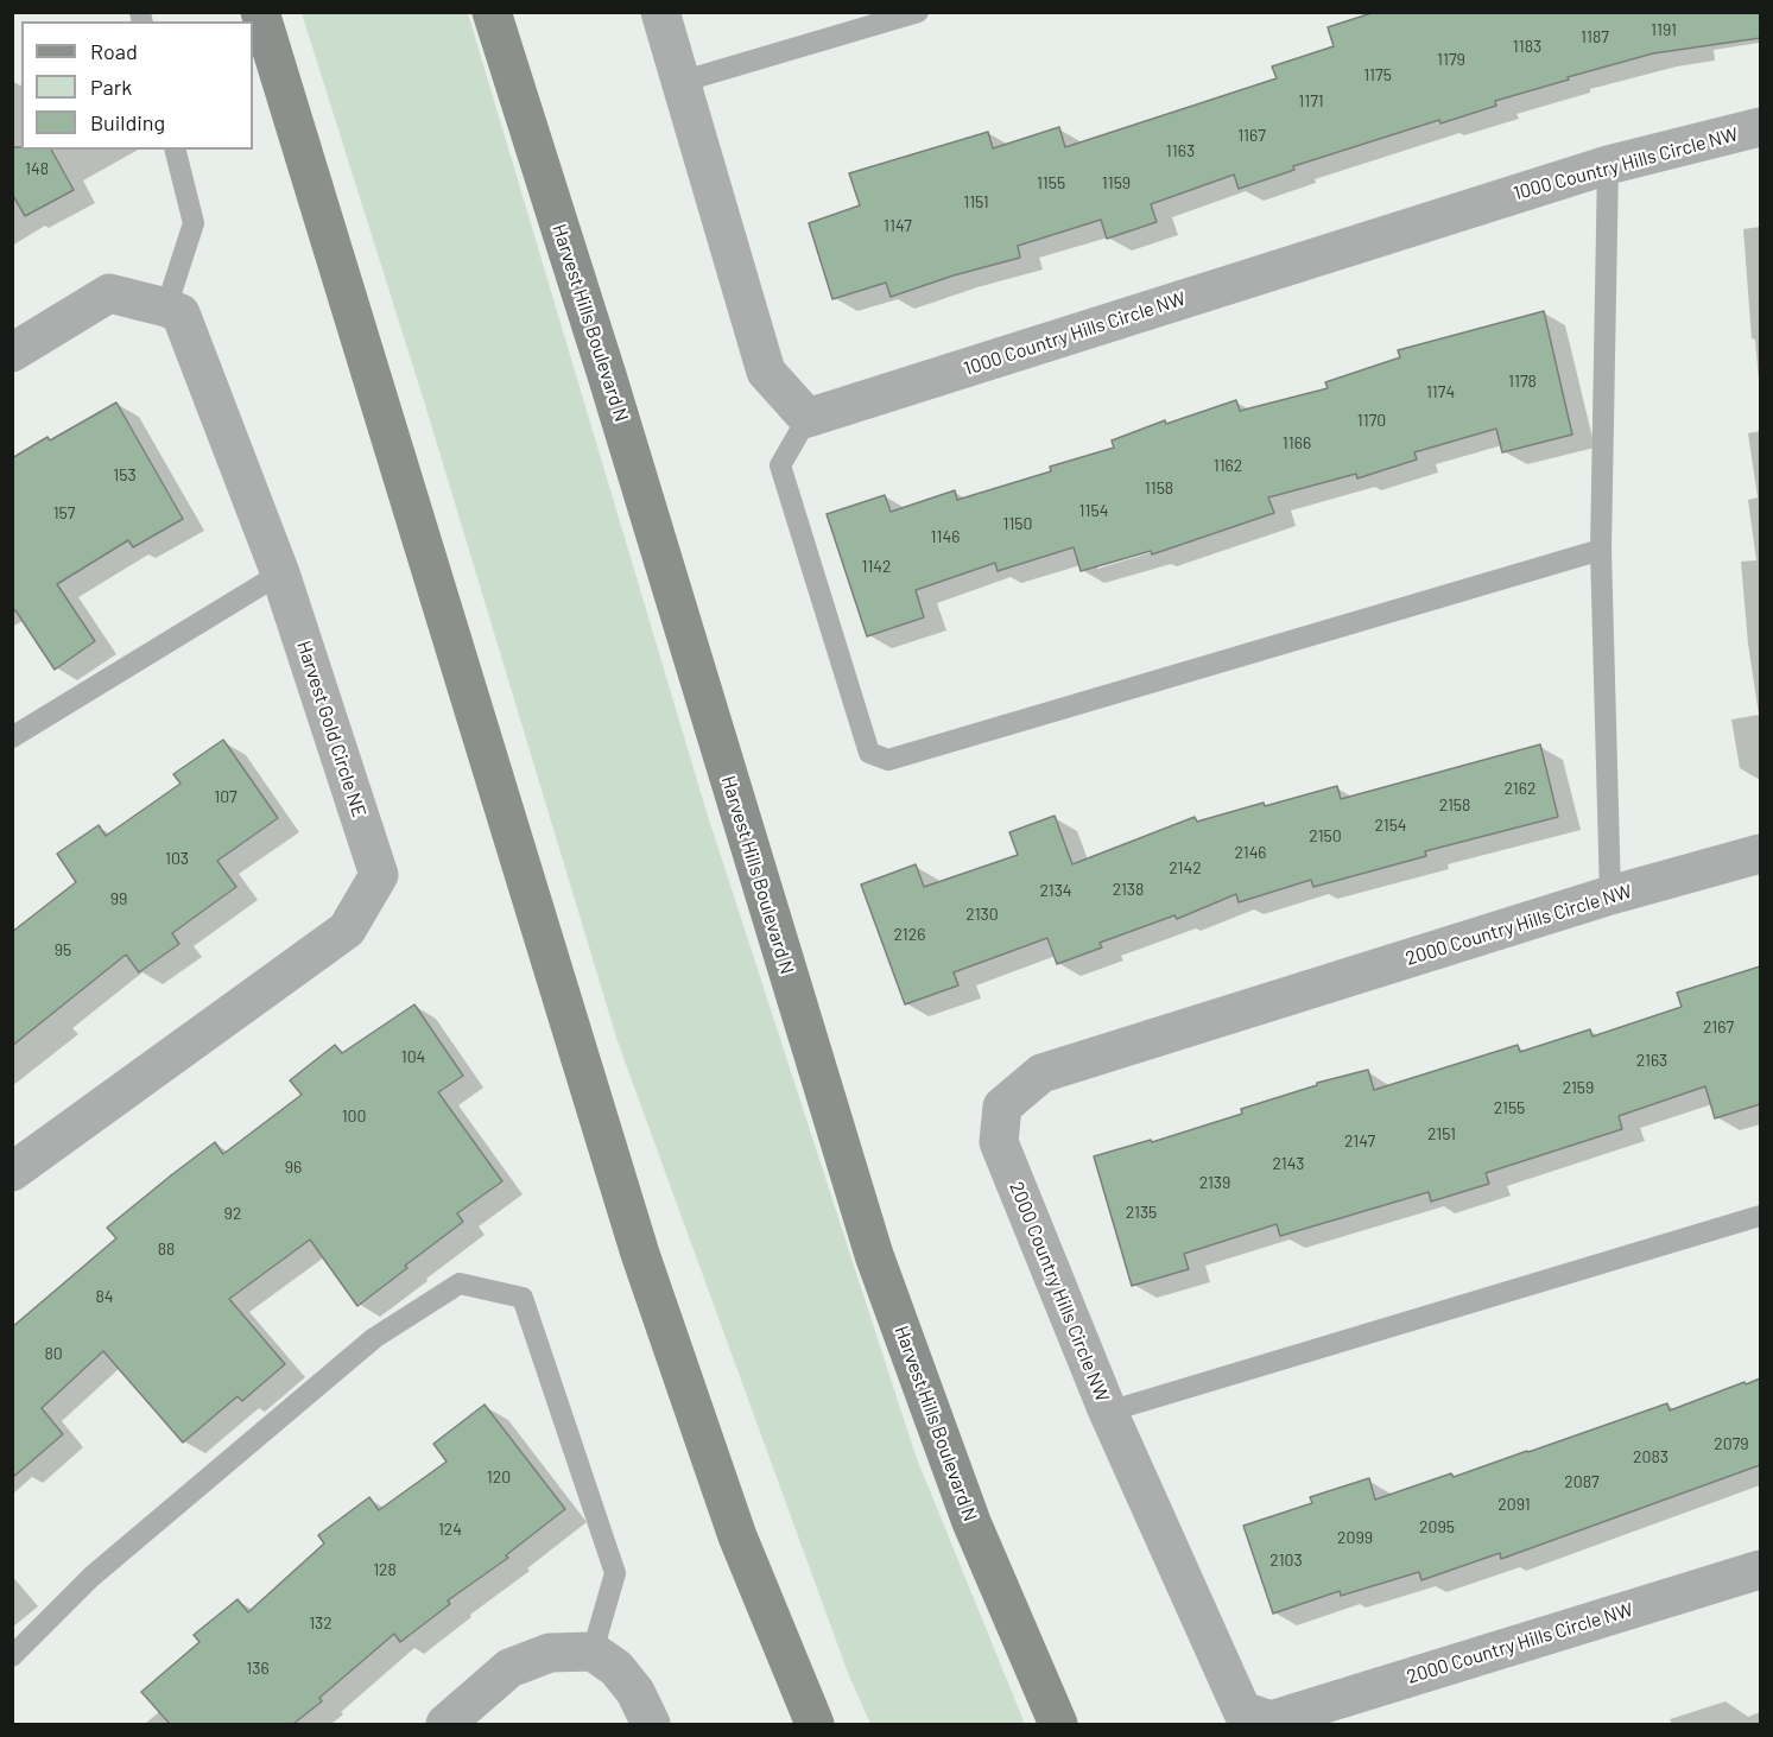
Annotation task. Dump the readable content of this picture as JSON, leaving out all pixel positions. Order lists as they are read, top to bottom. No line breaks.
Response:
{"streets":{"main road":["Harvest Hills Boulevard N"],"street":["1000 Country Hills Circle NW","Harvest Gold Circle NE","2000 Country Hills Circle NW"]},"house_numbers":["1191","1187","1183","1179","1175","1171","1167","1163","148","1155","1159","1151","1147","1178","1174","1170","1166","1162","153","1158","1154","157","1150","1146","1142","2162","107","2158","2154","2150","2146","103","2142","2138","2134","99","2130","2126","95","2167","104","2163","2159","2155","100","2151","2147","2143","96","2139","2135","92","88","84","80","2079","2083","120","2087","2091","2095","124","2099","2103","128","132","136"],"legend":["Road","Park","Building"]}
